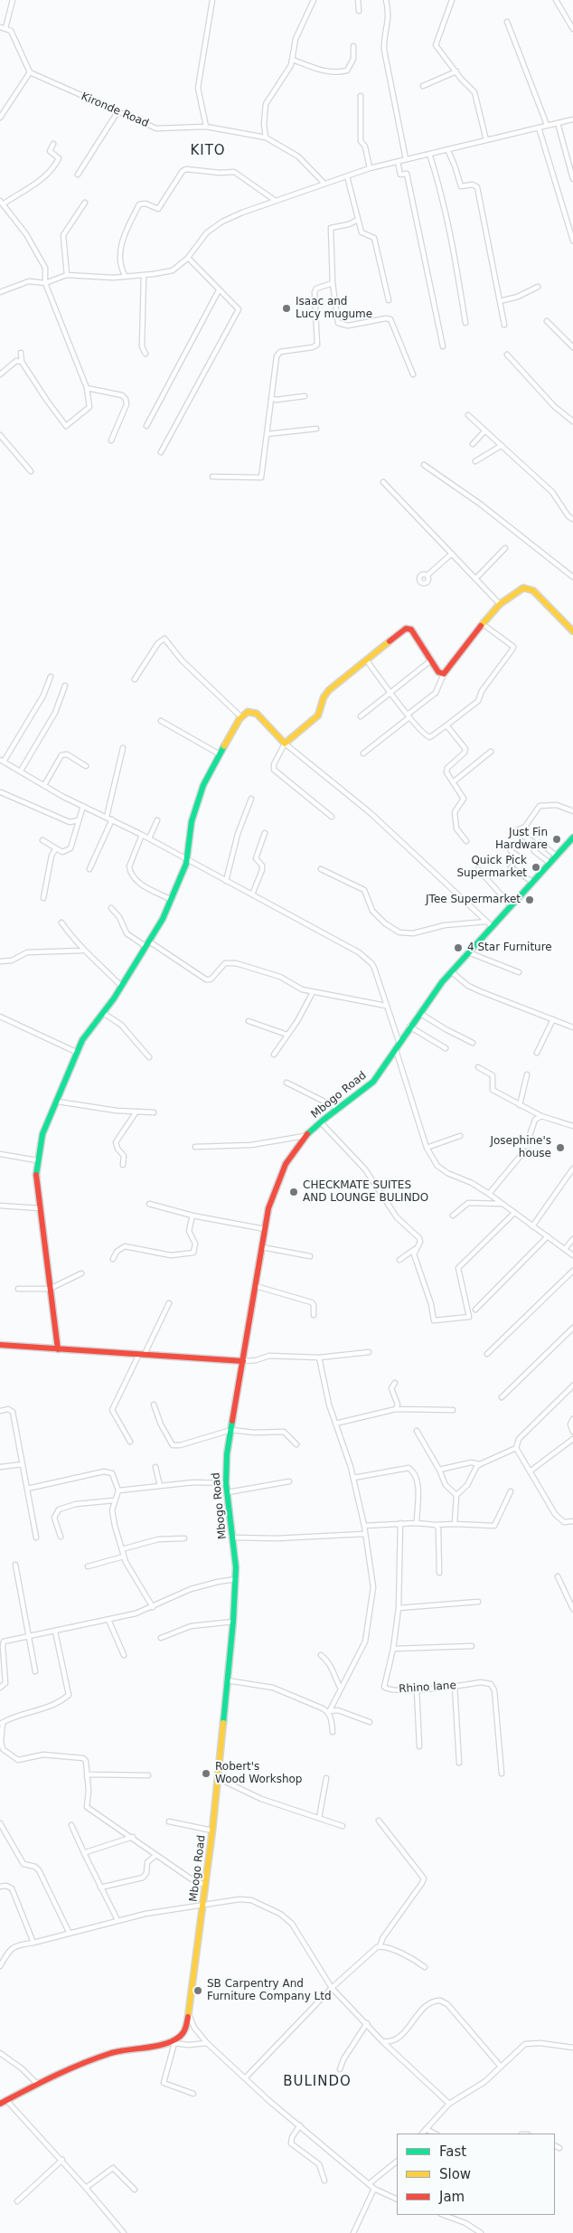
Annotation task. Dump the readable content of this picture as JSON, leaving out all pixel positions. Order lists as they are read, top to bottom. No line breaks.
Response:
{"streets":{"main road":["Mbogo Road"],"street":["Kironde Road","Rhino lane"]},"districts":["KITO","BULINDO"],"places":["Isaac and Lucy mugume","Just Fin Hardware","Quick Pick Supermarket","JTee Supermarket","4 Star Furniture","Josephine's house","CHECKMATE SUITES AND LOUNGE BULINDO","Robert's Wood Workshop","SB Carpentry And Furniture Company Ltd"],"legend":["Fast","Slow","Jam"]}
